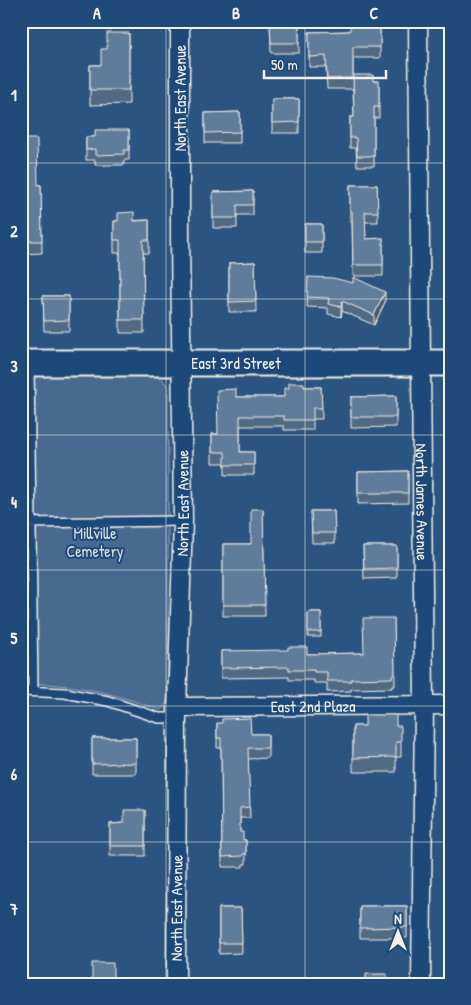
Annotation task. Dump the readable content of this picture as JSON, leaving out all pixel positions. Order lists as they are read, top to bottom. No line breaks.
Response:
{"streets":{"street":["North East Avenue","East 3rd Street","North James Avenue","East 2nd Plaza"]},"crossings":[["North East Avenue","East 3rd Street"],["North East Avenue","East 2nd Plaza"],["East 3rd Street","North James Avenue"],["North James Avenue","East 2nd Plaza"]],"parks":["Millville Cemetery"],"scale_bar":"50 m","north":"top","grid":{"columns":["A","B","C"],"rows":["1","2","3","4","5","6","7"]}}
